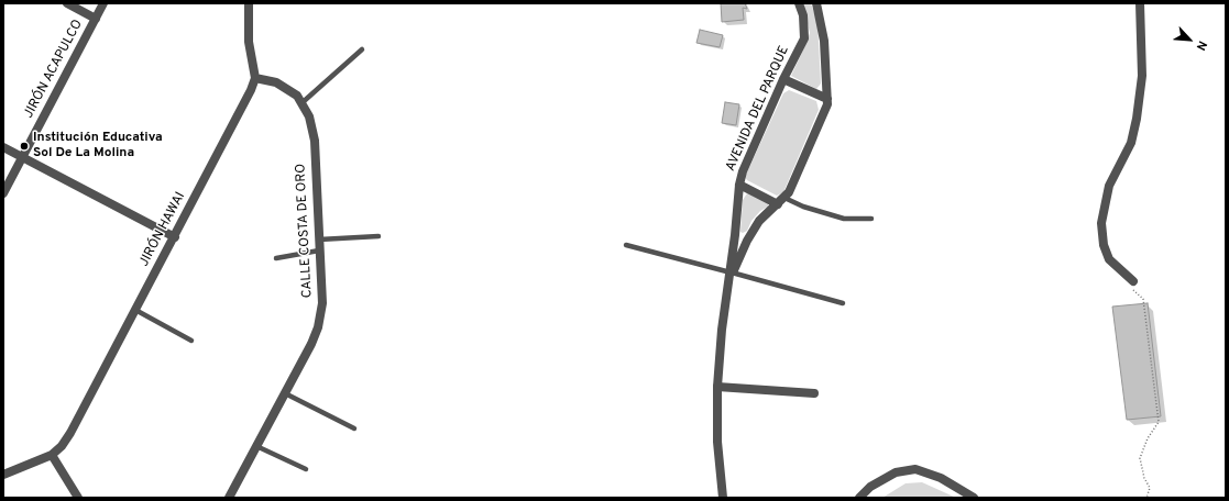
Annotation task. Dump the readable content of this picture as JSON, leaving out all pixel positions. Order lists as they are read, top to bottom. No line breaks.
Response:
{"streets":{"street":["JIRÓN ACAPULCO","AVENIDA DEL PARQUE","JIRÓN HAWAI","CALLE COSTA DE ORO"]},"crossings":[["JIRÓN HAWAI","CALLE COSTA DE ORO"]],"places":["Institución Educativa Sol De La Molina"],"north":"bottom right"}
